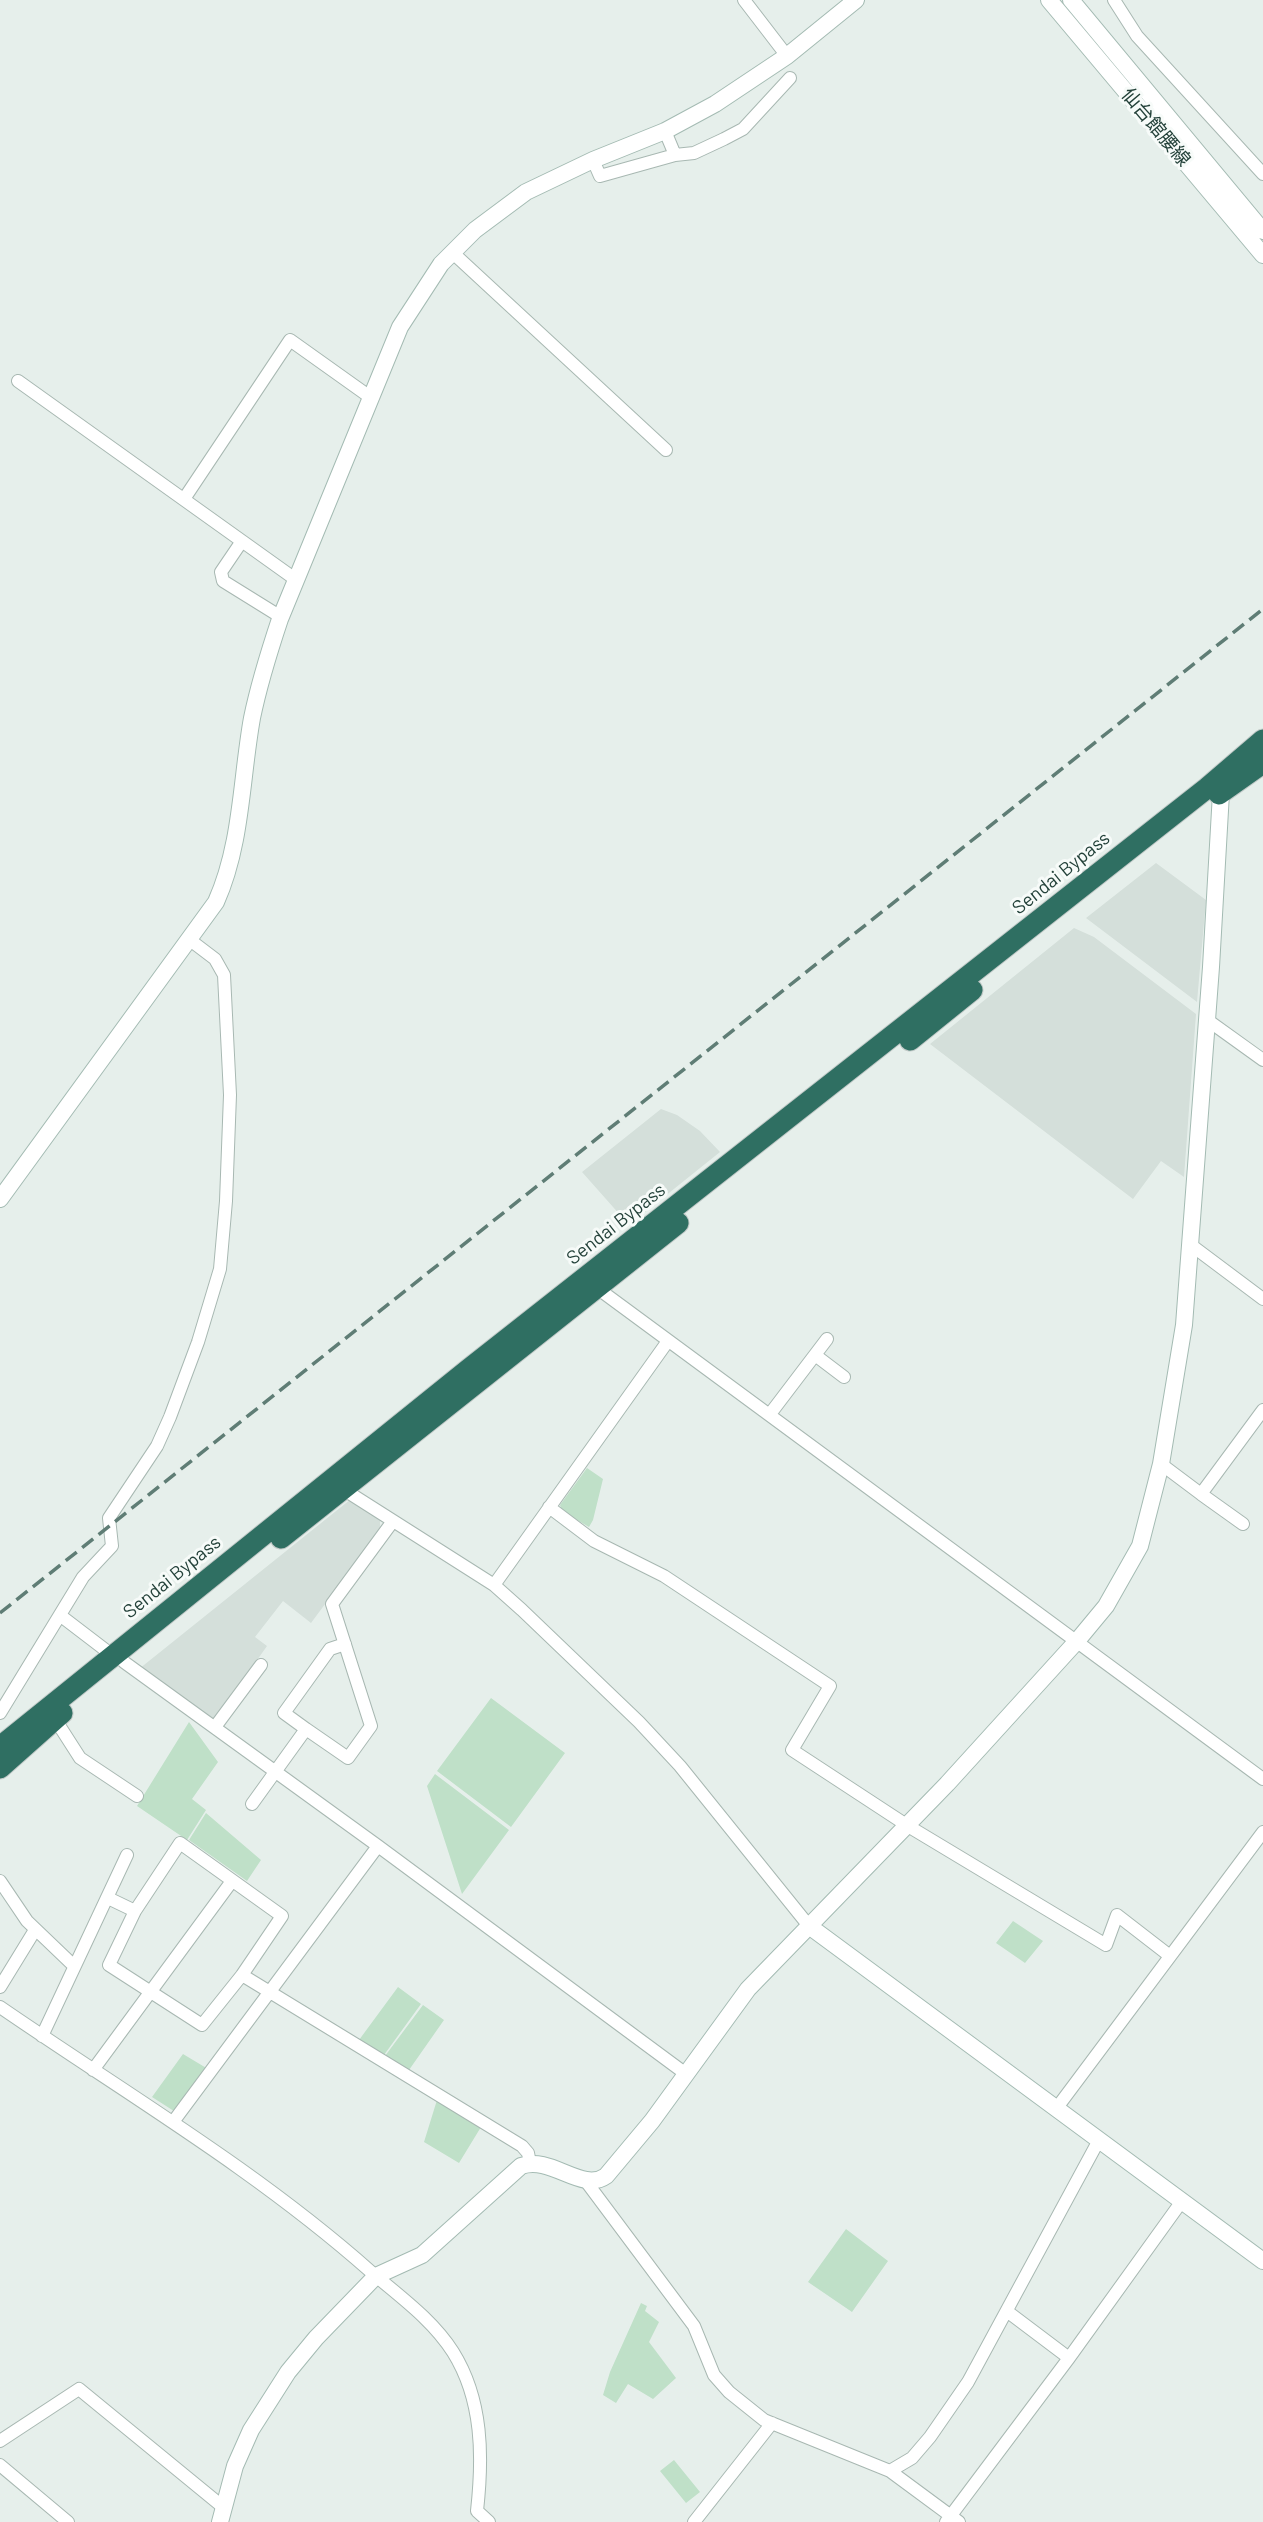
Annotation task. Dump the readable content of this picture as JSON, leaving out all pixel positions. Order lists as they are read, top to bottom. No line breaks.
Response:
{"streets":{"highway":["Sendai Bypass"],"street":["仙台館腰線"]}}
